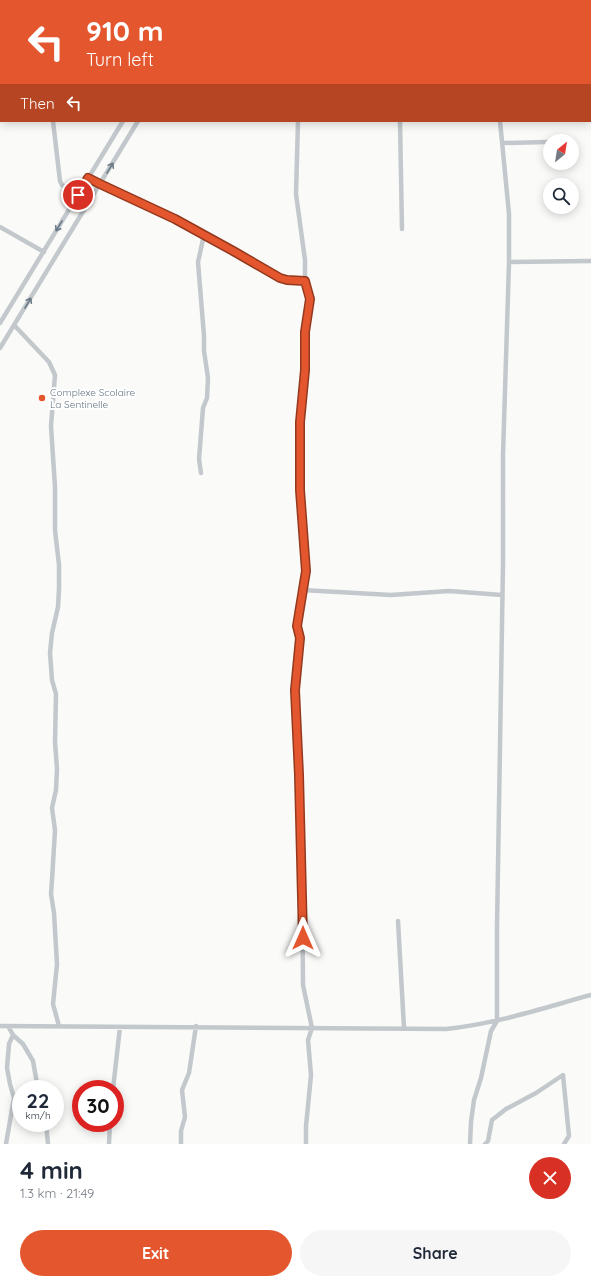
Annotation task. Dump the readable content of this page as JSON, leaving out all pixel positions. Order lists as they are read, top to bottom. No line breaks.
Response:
{"places":["Complexe Scolaire La Sentinelle"],"north":"top right","page":{"turn":["910 m","Turn left"],"then":"Then","speed":"22 km/h","limit":"30","heading":["4 min","1.3 km · 21:49"],"buttons":["Exit","Share"]}}
